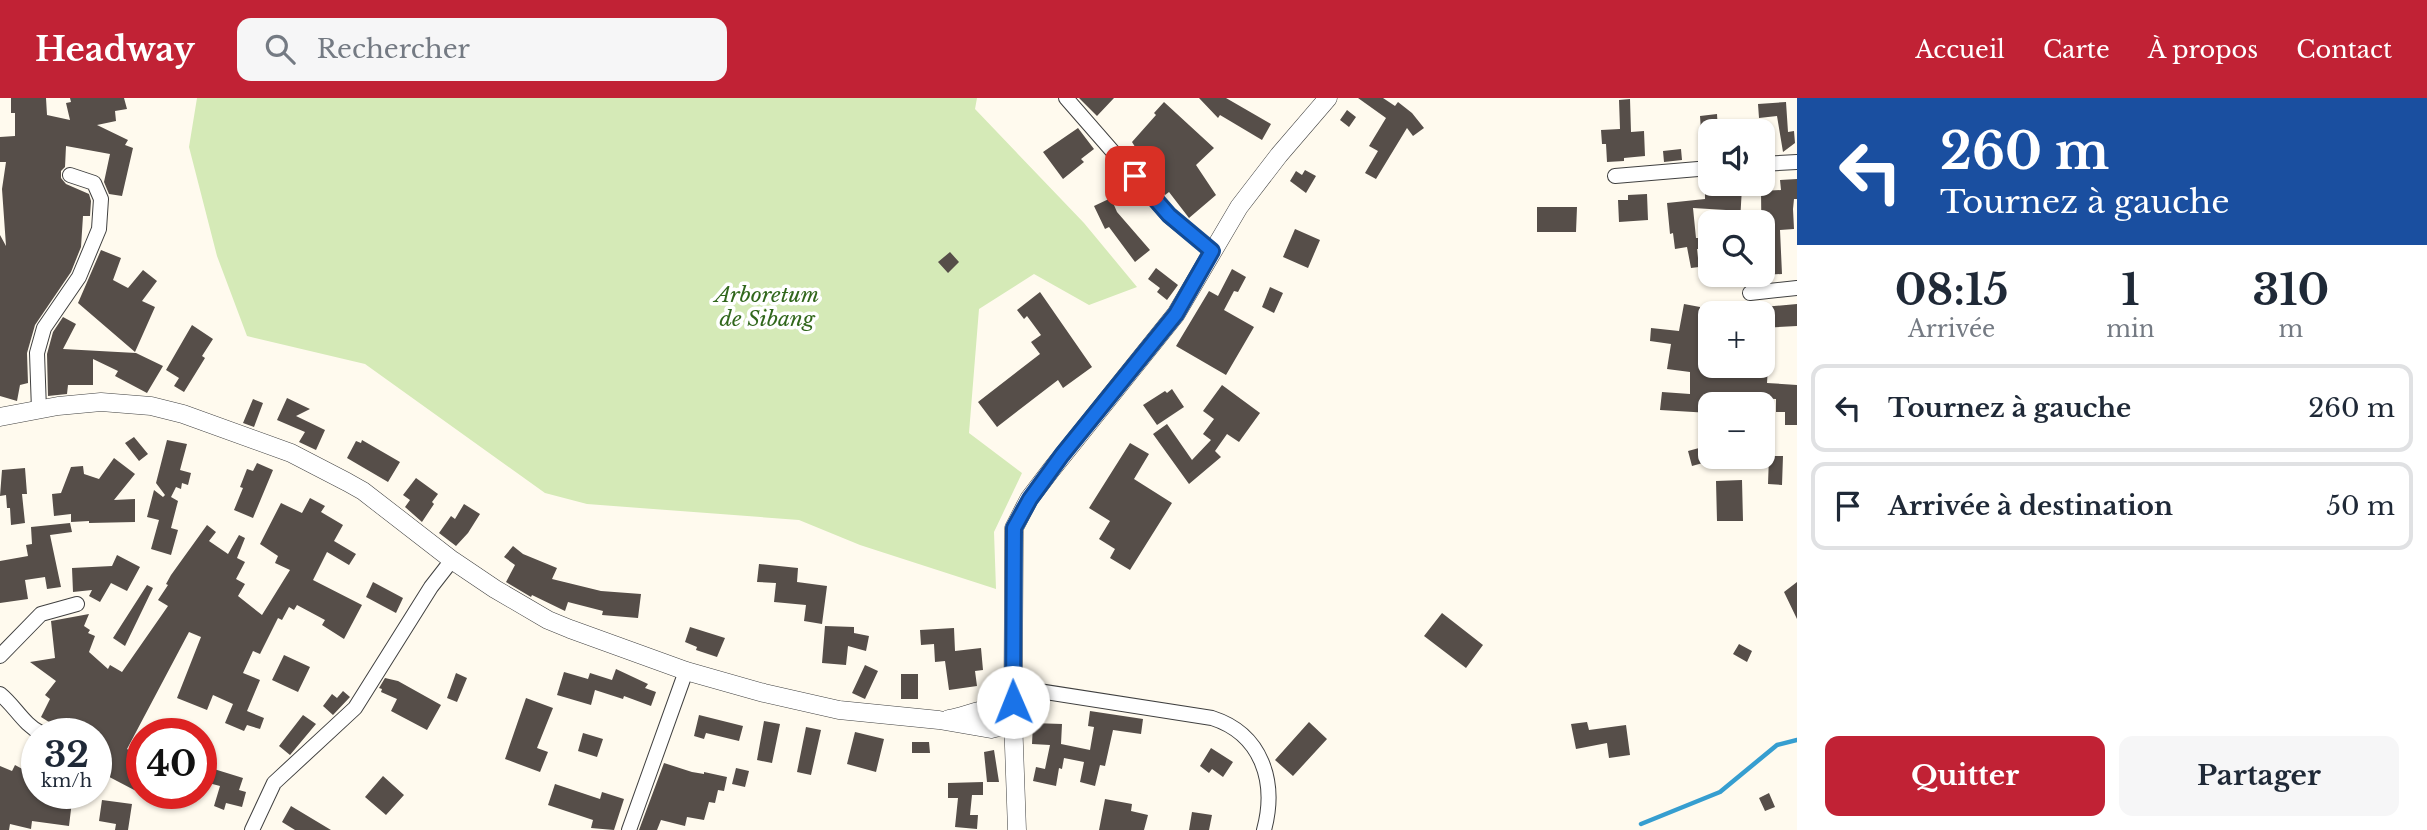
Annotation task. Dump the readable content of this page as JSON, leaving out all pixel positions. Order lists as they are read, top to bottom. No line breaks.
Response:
{"parks":["Arboretum de Sibang"],"page":{"header":"Headway","search":"Rechercher","nav":["Accueil","Carte","À propos","Contact"],"turn":["260 m","Tournez à gauche"],"map_buttons":["+","−"],"eta":["08:15","Arrivée","1","min","310","m"],"list":[{"name":"Tournez à gauche","value":"260 m"},{"name":"Arrivée à destination","value":"50 m"}],"speed":"32 km/h","limit":"40","buttons":["Quitter","Partager"]}}
